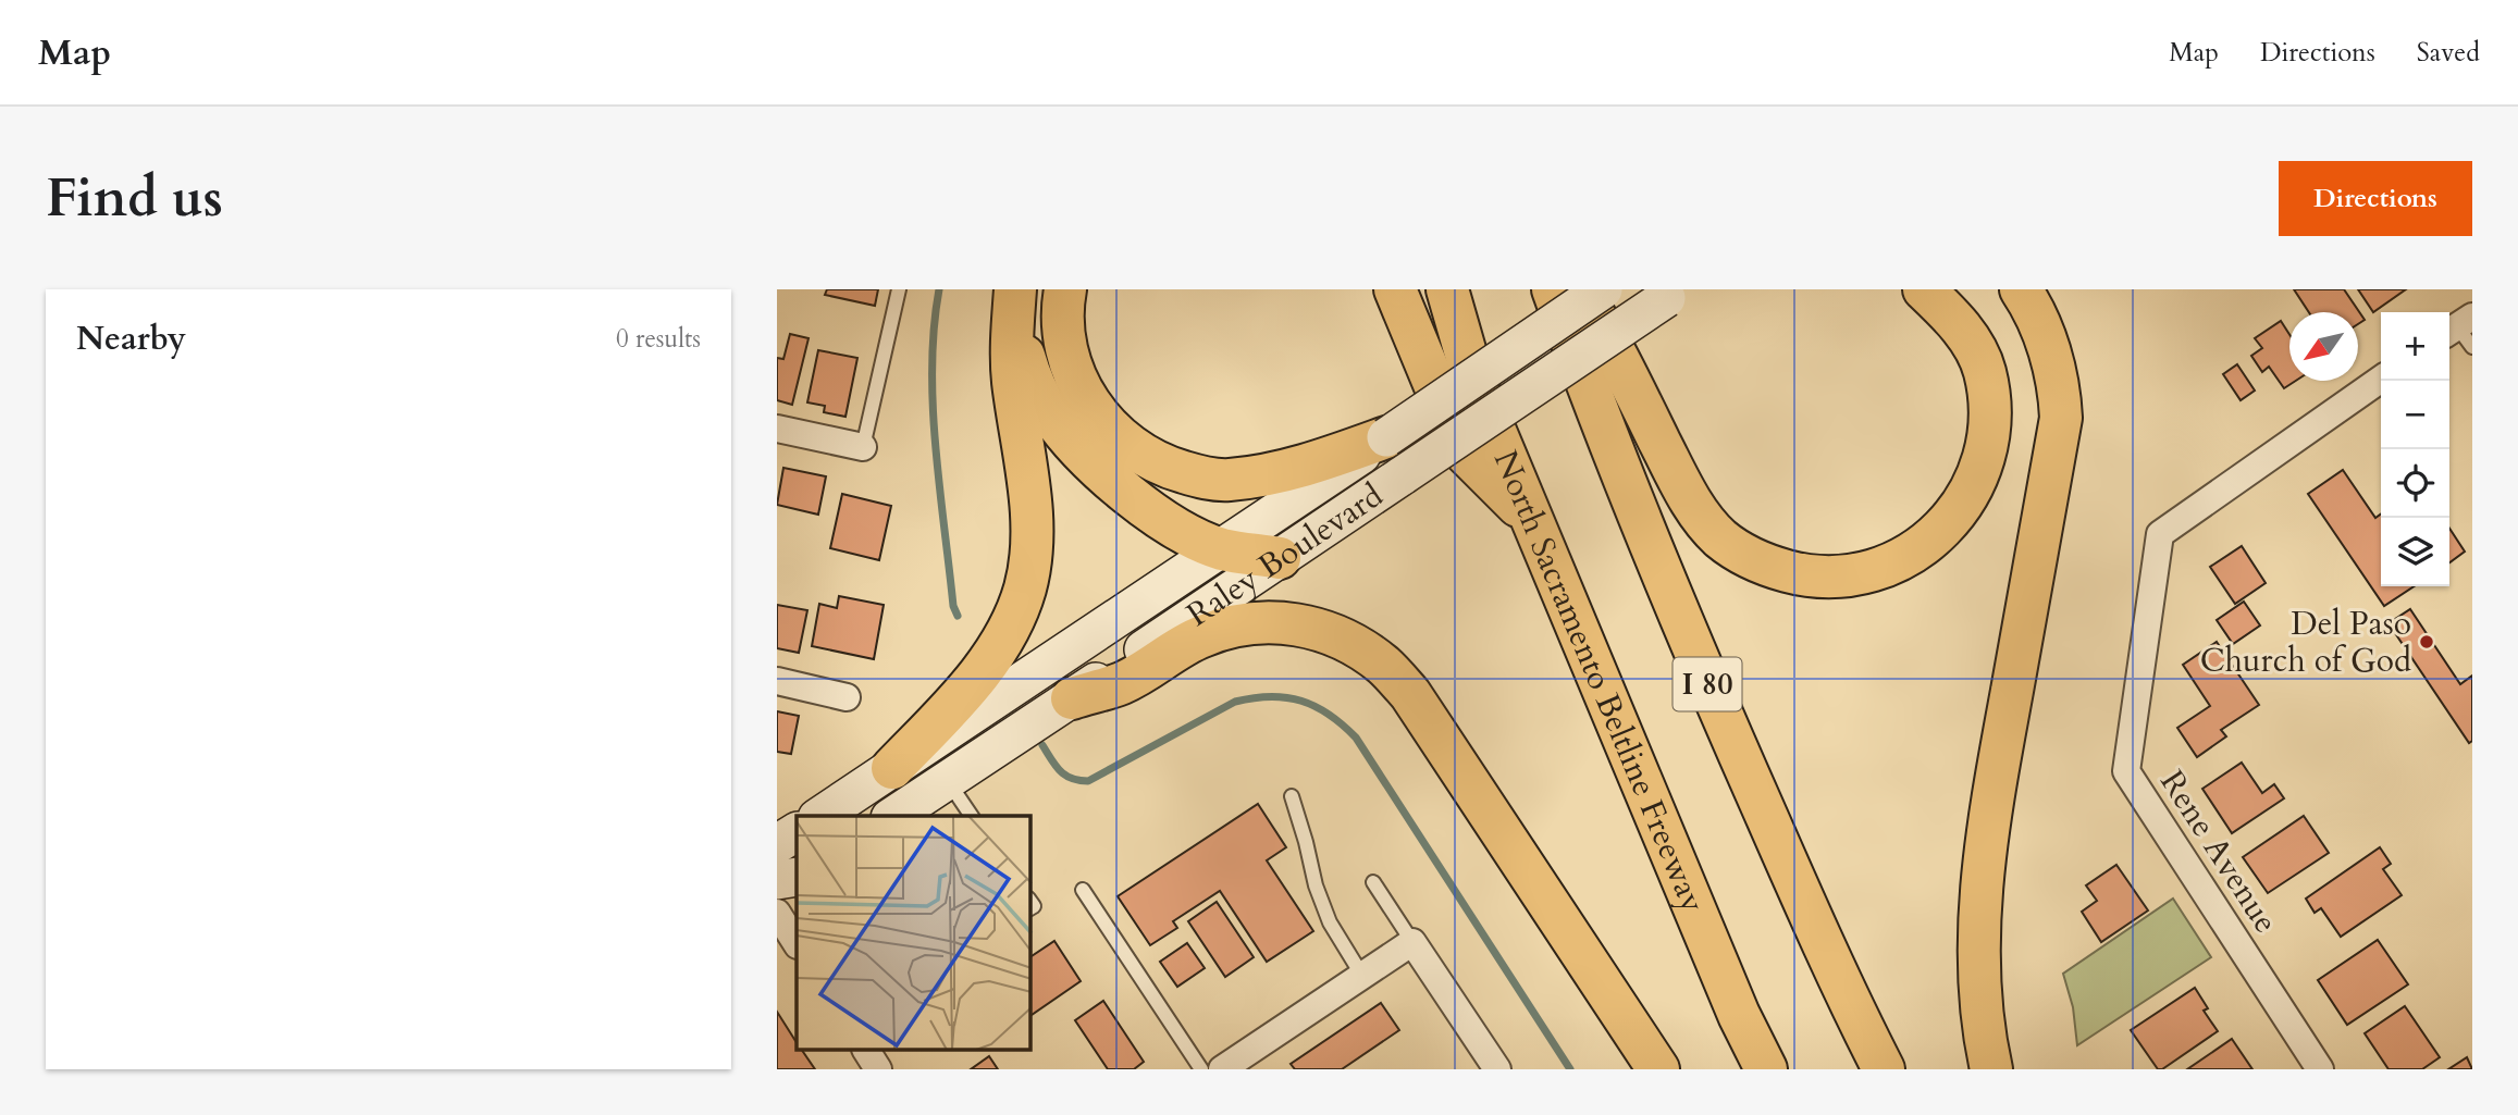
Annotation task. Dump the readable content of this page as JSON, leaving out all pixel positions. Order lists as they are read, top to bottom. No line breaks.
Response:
{"streets":{"highway":["North Sacramento Beltline Freeway","I 80"],"main road":["Raley Boulevard"],"street":["Rene Avenue"]},"places":["Del Paso Church of God"],"north":"bottom left","page":{"header":"Map","nav":["Map","Directions","Saved"],"buttons":"Directions","title":"Find us","heading":["Nearby","0 results"],"map_buttons":["+","−"]}}
